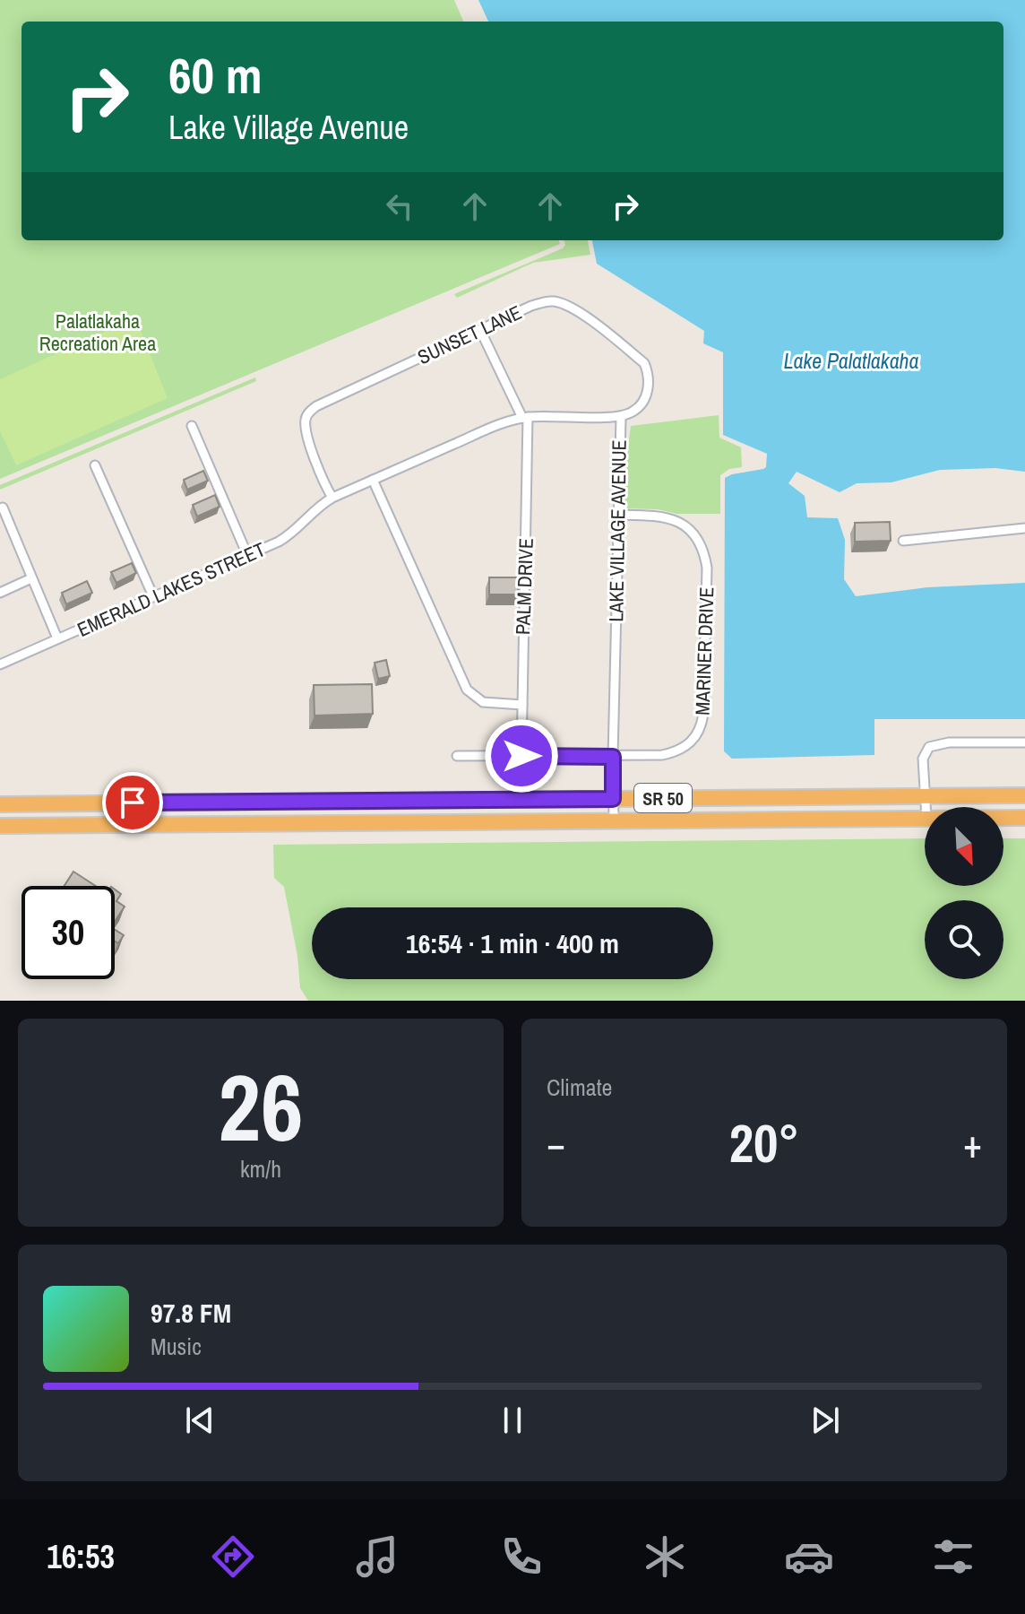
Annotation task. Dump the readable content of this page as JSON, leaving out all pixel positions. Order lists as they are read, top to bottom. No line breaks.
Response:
{"streets":{"highway":["SR 50"],"street":["SUNSET LANE","LAKE VILLAGE AVENUE","PALM DRIVE","EMERALD LAKES STREET","MARINER DRIVE"]},"crossings":[["SUNSET LANE","LAKE VILLAGE AVENUE"],["SUNSET LANE","PALM DRIVE"],["SUNSET LANE","EMERALD LAKES STREET"],["LAKE VILLAGE AVENUE","PALM DRIVE"],["LAKE VILLAGE AVENUE","EMERALD LAKES STREET"],["LAKE VILLAGE AVENUE","MARINER DRIVE"],["LAKE VILLAGE AVENUE","SR 50"],["PALM DRIVE","MARINER DRIVE"]],"water":["Lake Palatlakaha"],"parks":["Palatlakaha Recreation Area"],"north":"bottom right","page":{"turn":["60 m","Lake Village Avenue"],"limit":"30","trip":"16:54 · 1 min · 400 m","tile":[["26","km/h"],"Climate"],"heat":["−","20°","+"],"song":["97.8 FM","Music"],"tabs":"16:53"}}
